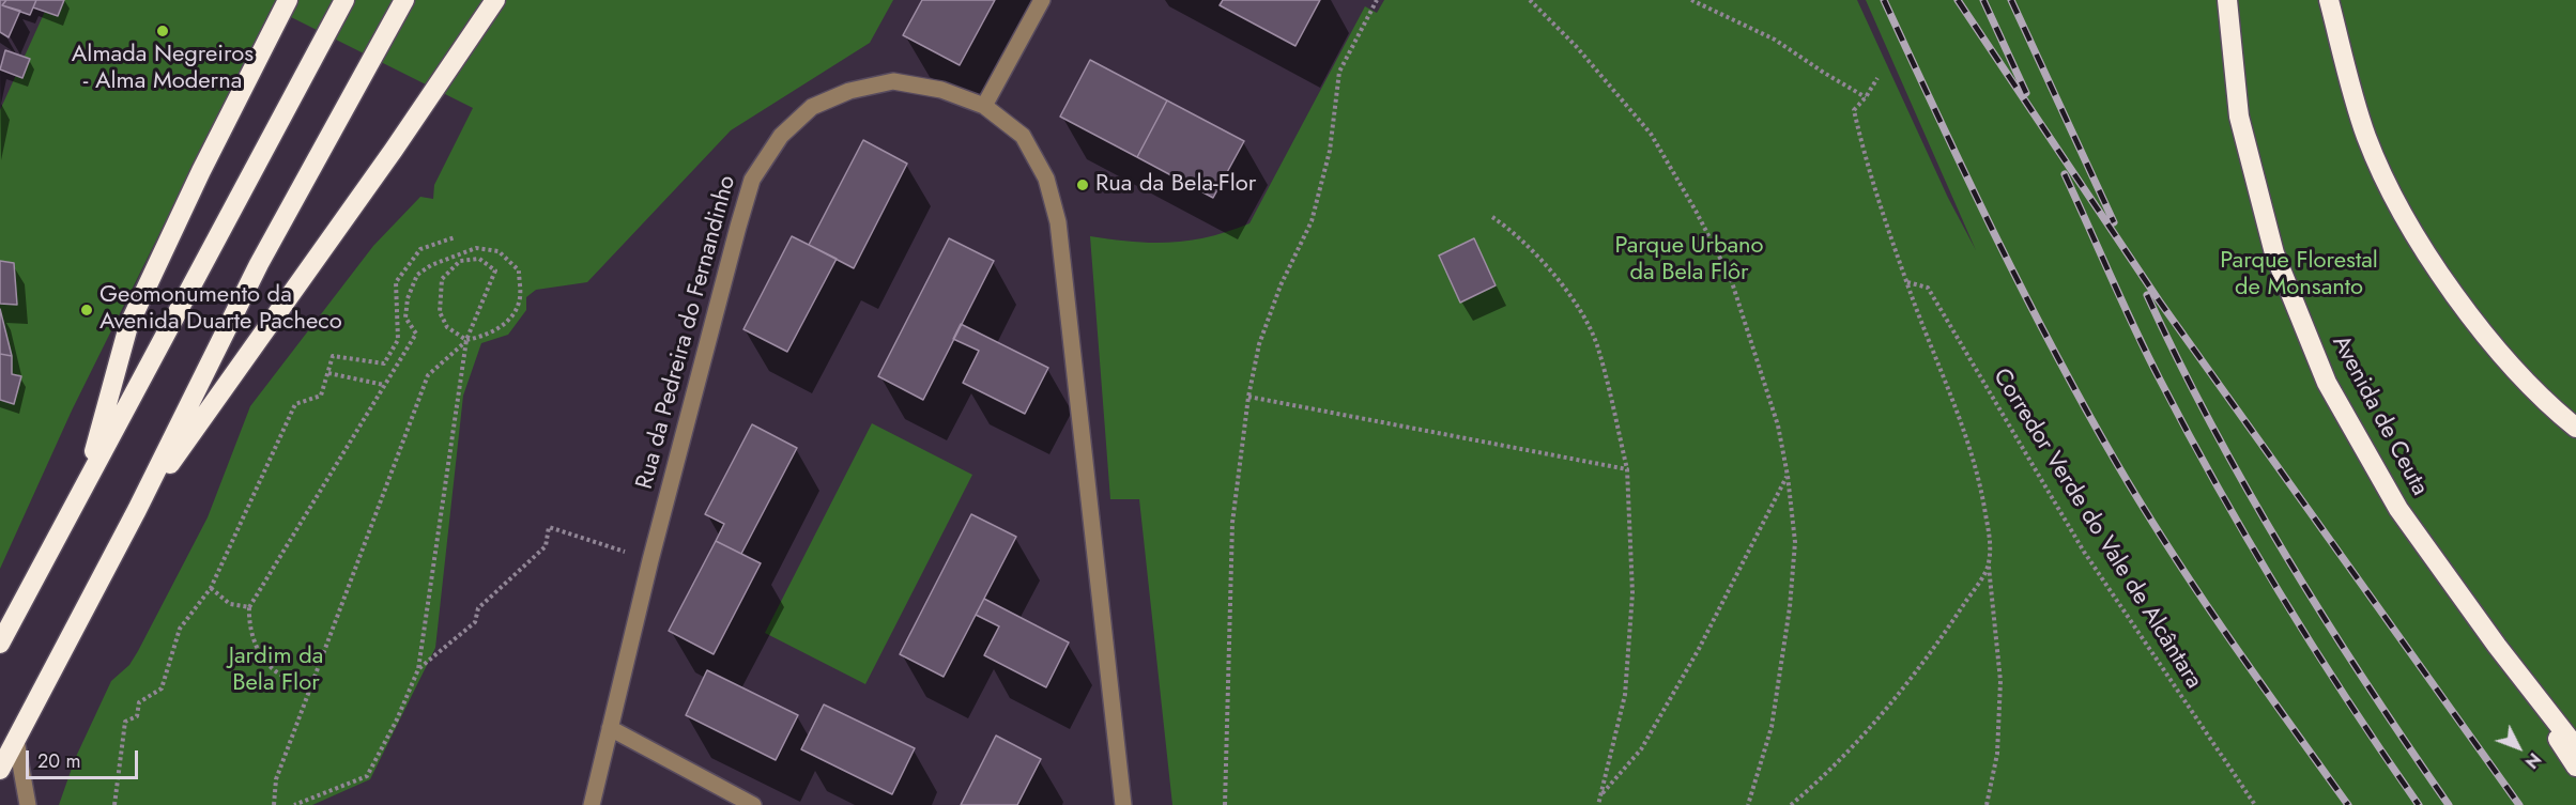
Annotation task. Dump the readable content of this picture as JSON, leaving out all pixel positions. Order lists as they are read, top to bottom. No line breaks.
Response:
{"streets":{"highway":["Avenida de Ceuta"],"street":["Rua da Pedreira do Fernandinho"],"path":["Corredor Verde do Vale de Alcântara"]},"parks":["Parque Urbano da Bela Flôr","Parque Florestal de Monsanto","Jardim da Bela Flor"],"places":["Almada Negreiros - Alma Moderna","Rua da Bela-Flor","Geomonumento da Avenida Duarte Pacheco"],"scale_bar":"20 m","north":"bottom right"}
